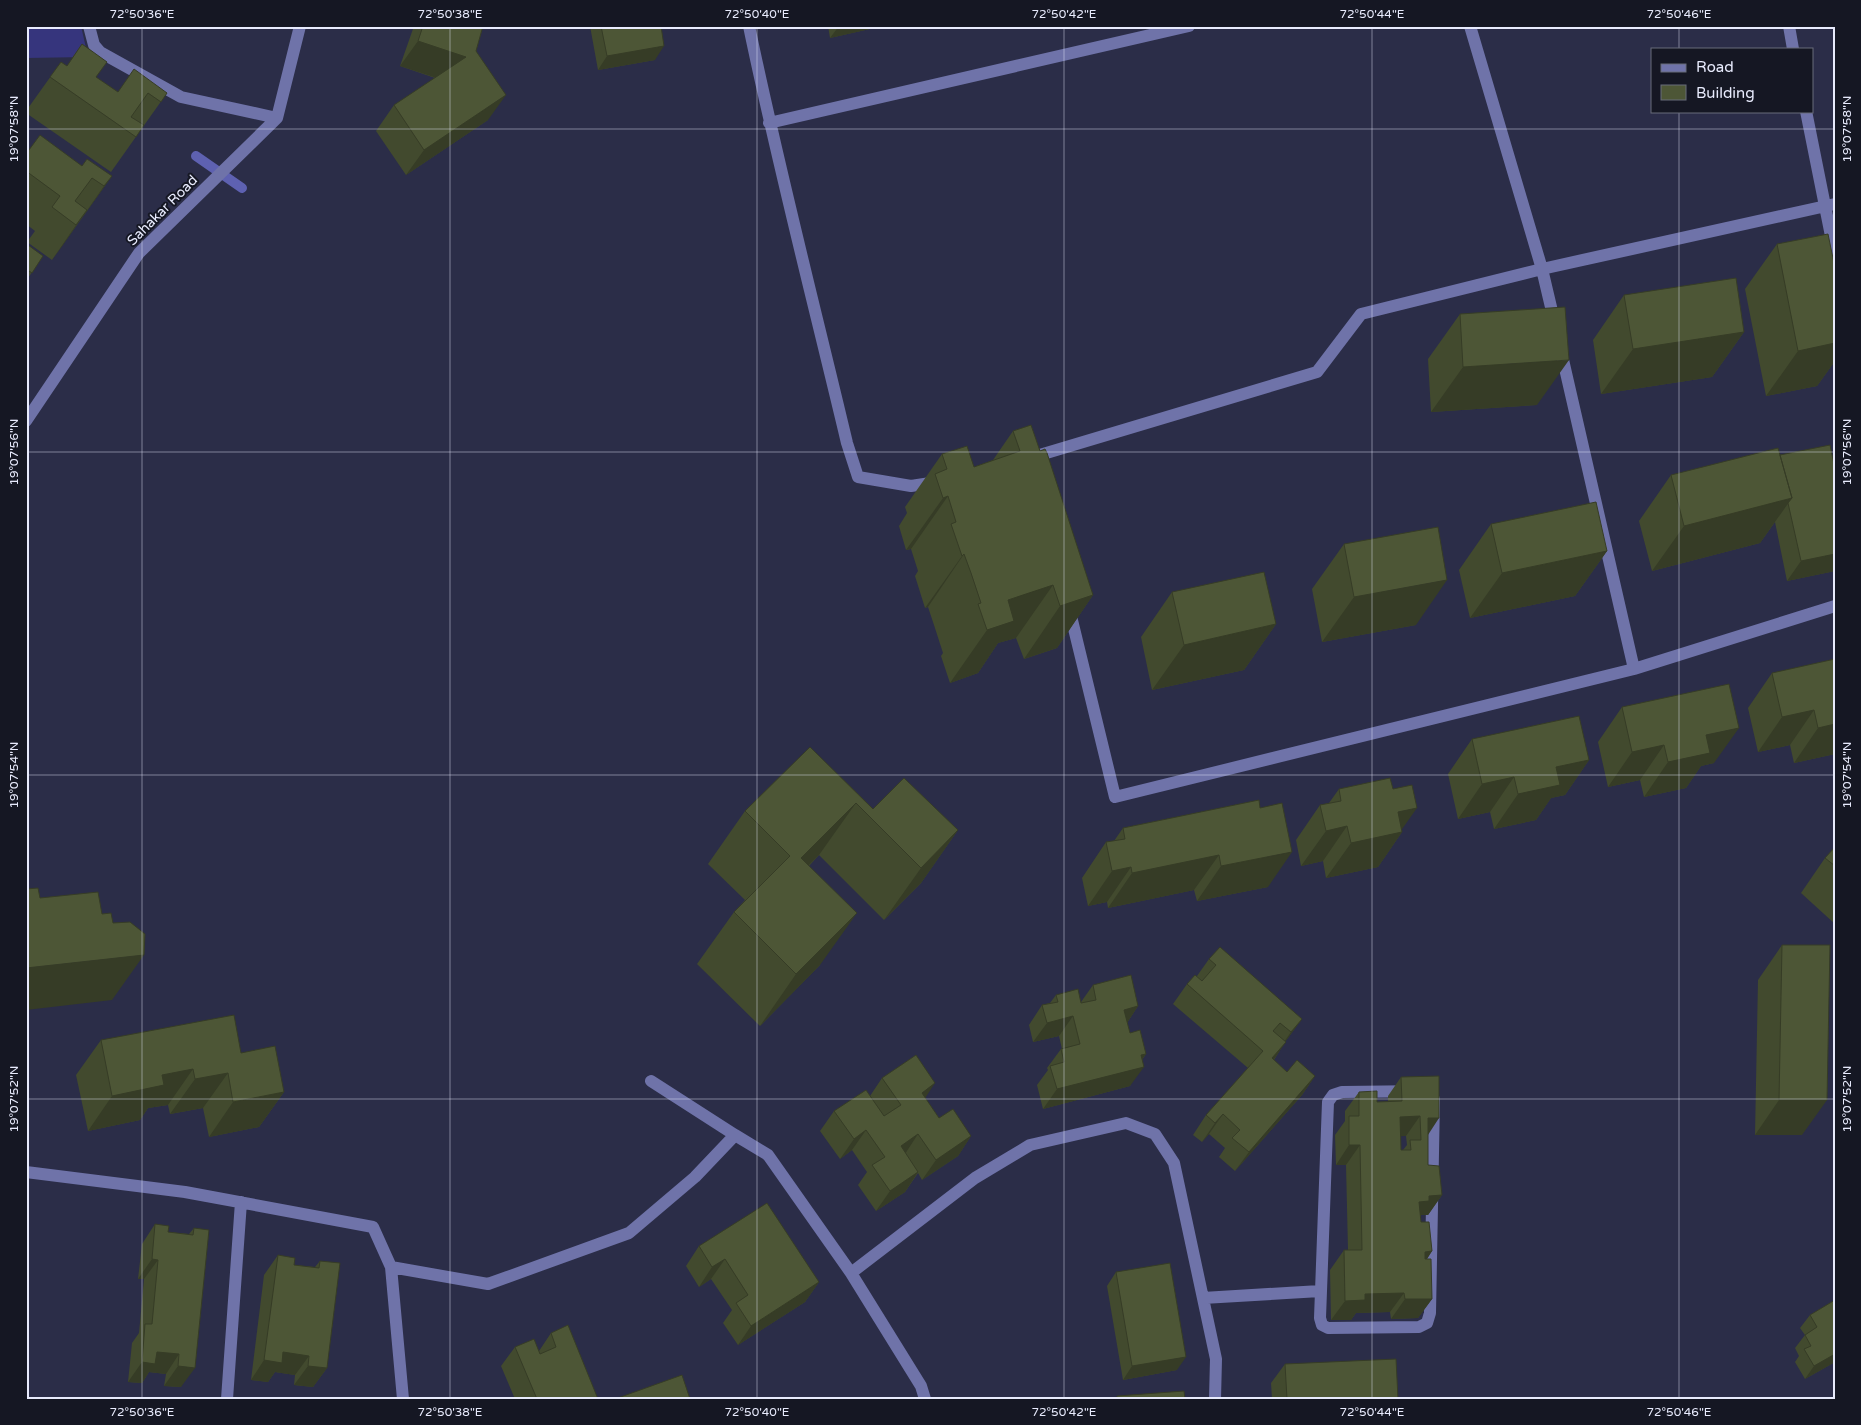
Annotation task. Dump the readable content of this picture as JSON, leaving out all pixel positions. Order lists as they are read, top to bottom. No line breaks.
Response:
{"streets":{"street":["Sahakar Road"]},"legend":["Road","Building"],"coordinates":["72°50'36\"E","72°50'38\"E","72°50'40\"E","72°50'42\"E","72°50'44\"E","72°50'46\"E","19°07'58\"N","19°07'56\"N","19°07'54\"N","19°07'52\"N"]}
